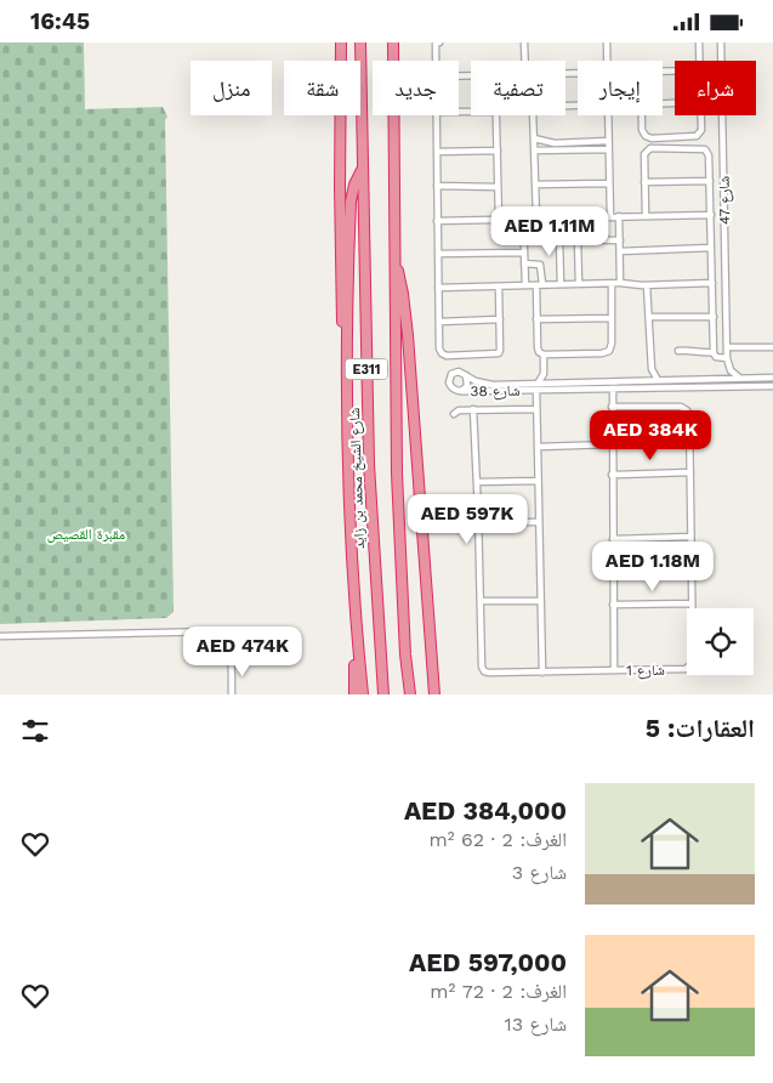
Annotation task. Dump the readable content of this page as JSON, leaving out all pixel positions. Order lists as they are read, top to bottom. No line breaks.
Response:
{"streets":{"highway":["E311","شارع الشيخ محمد بن زايد"],"street":["شارع 47","شارع 38","شارع 1"]},"crossings":[["شارع 47","شارع 38"]],"parks":["مقبرة القصيص"],"page":{"status":"16:45","chip":["شراء","إيجار","تصفية","جديد","شقة","منزل"],"price":["AED 1.11M","AED 384K","AED 597K","AED 1.18M","AED 474K"],"heading":"العقارات: 5","list":[{"name":"AED 384,000","note":"الغرف: 2 · 62 m² · شارع 3"},{"name":"AED 597,000","note":"الغرف: 2 · 72 m² · شارع 13"}]}}
